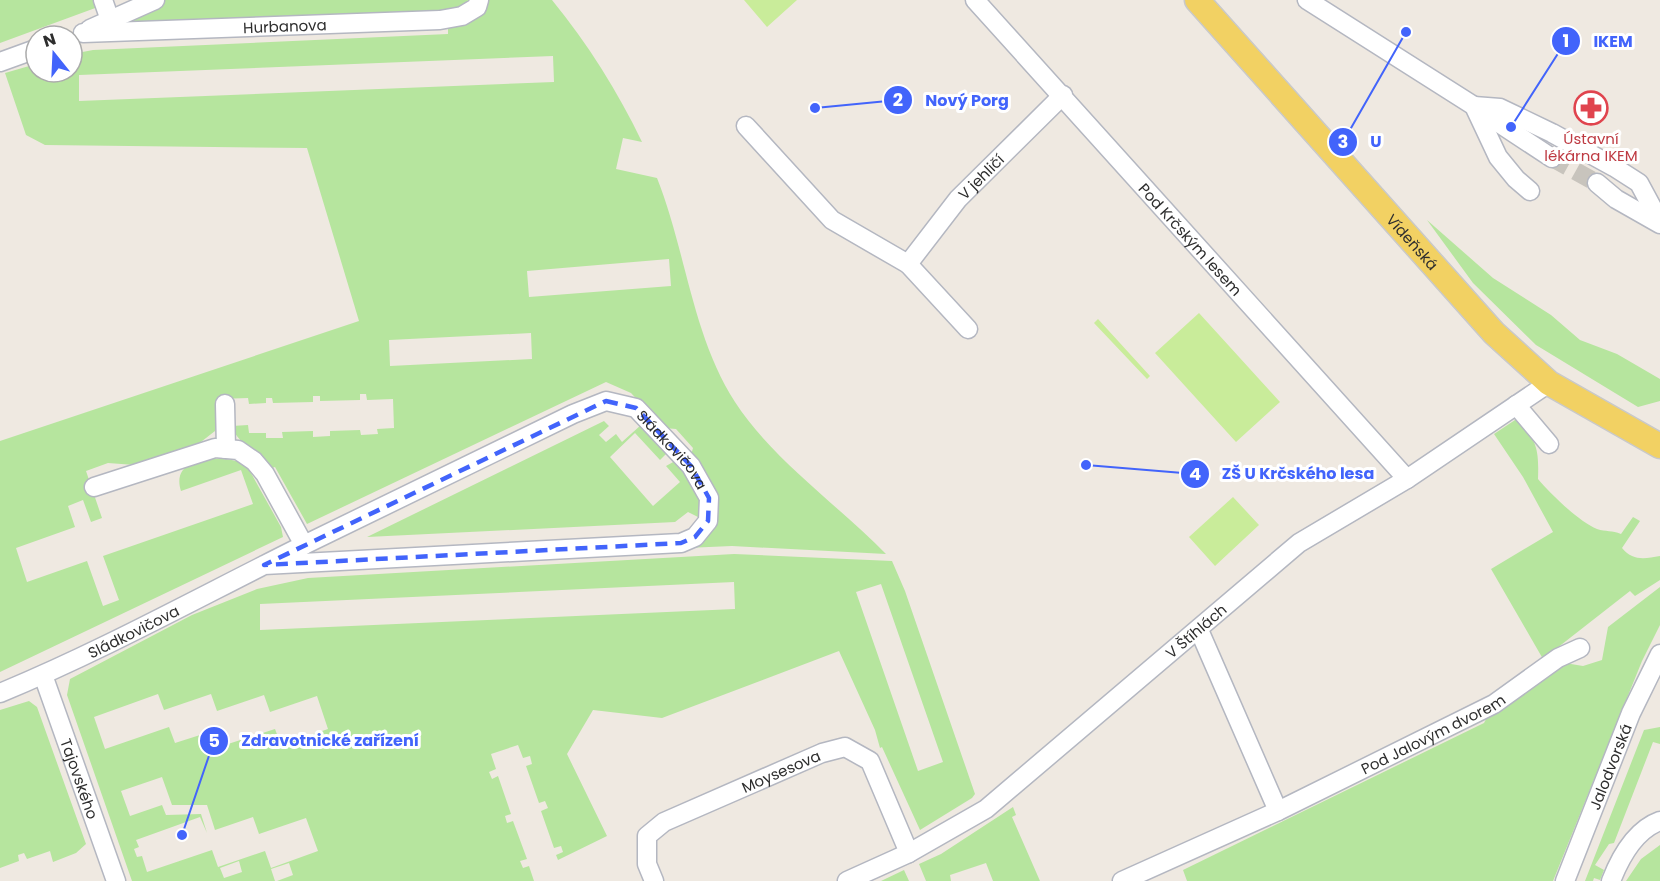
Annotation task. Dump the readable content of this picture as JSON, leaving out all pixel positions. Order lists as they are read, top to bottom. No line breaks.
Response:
{"streets":{"main road":["Vídeňská"],"street":["Hurbanova","V jehličí","Pod Krčským lesem","Sládkovičova","V Štíhlách","Pod Jalovým dvorem","Jalodvorská","Moysesova","Tajovského"]},"crossings":[["V jehličí","Pod Krčským lesem"],["Pod Krčským lesem","V Štíhlách"],["Vídeňská","V Štíhlách"],["Sládkovičova","Tajovského"],["V Štíhlách","Moysesova"]],"places":{"other":["U","Nový Porg","IKEM","ZŠ U Krčského lesa","Zdravotnické zařízení"],"pharmacy":["Ústavní lékárna IKEM"]},"north":"top"}
